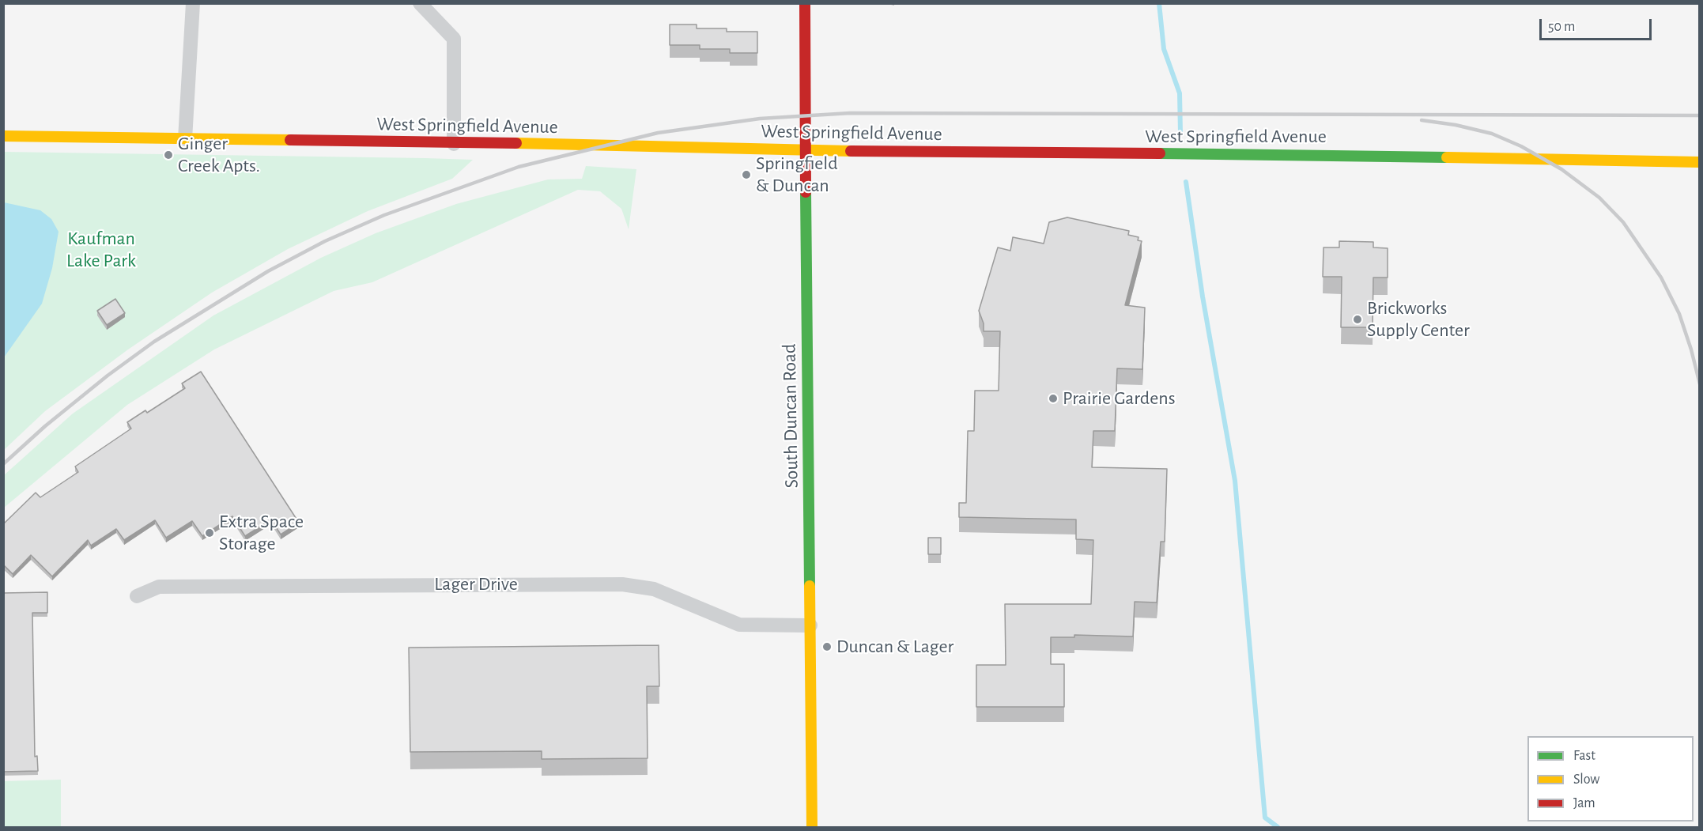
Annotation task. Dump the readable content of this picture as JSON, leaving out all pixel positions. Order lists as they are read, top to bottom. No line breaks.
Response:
{"streets":{"main road":["West Springfield Avenue","South Duncan Road"],"street":["Lager Drive"]},"crossings":[["West Springfield Avenue","South Duncan Road"],["South Duncan Road","Lager Drive"]],"parks":["Kaufman Lake Park"],"places":["Ginger Creek Apts.","Springfield & Duncan","Brickworks Supply Center","Prairie Gardens","Extra Space Storage","Duncan & Lager"],"legend":["Fast","Slow","Jam"],"scale_bar":"50 m"}
